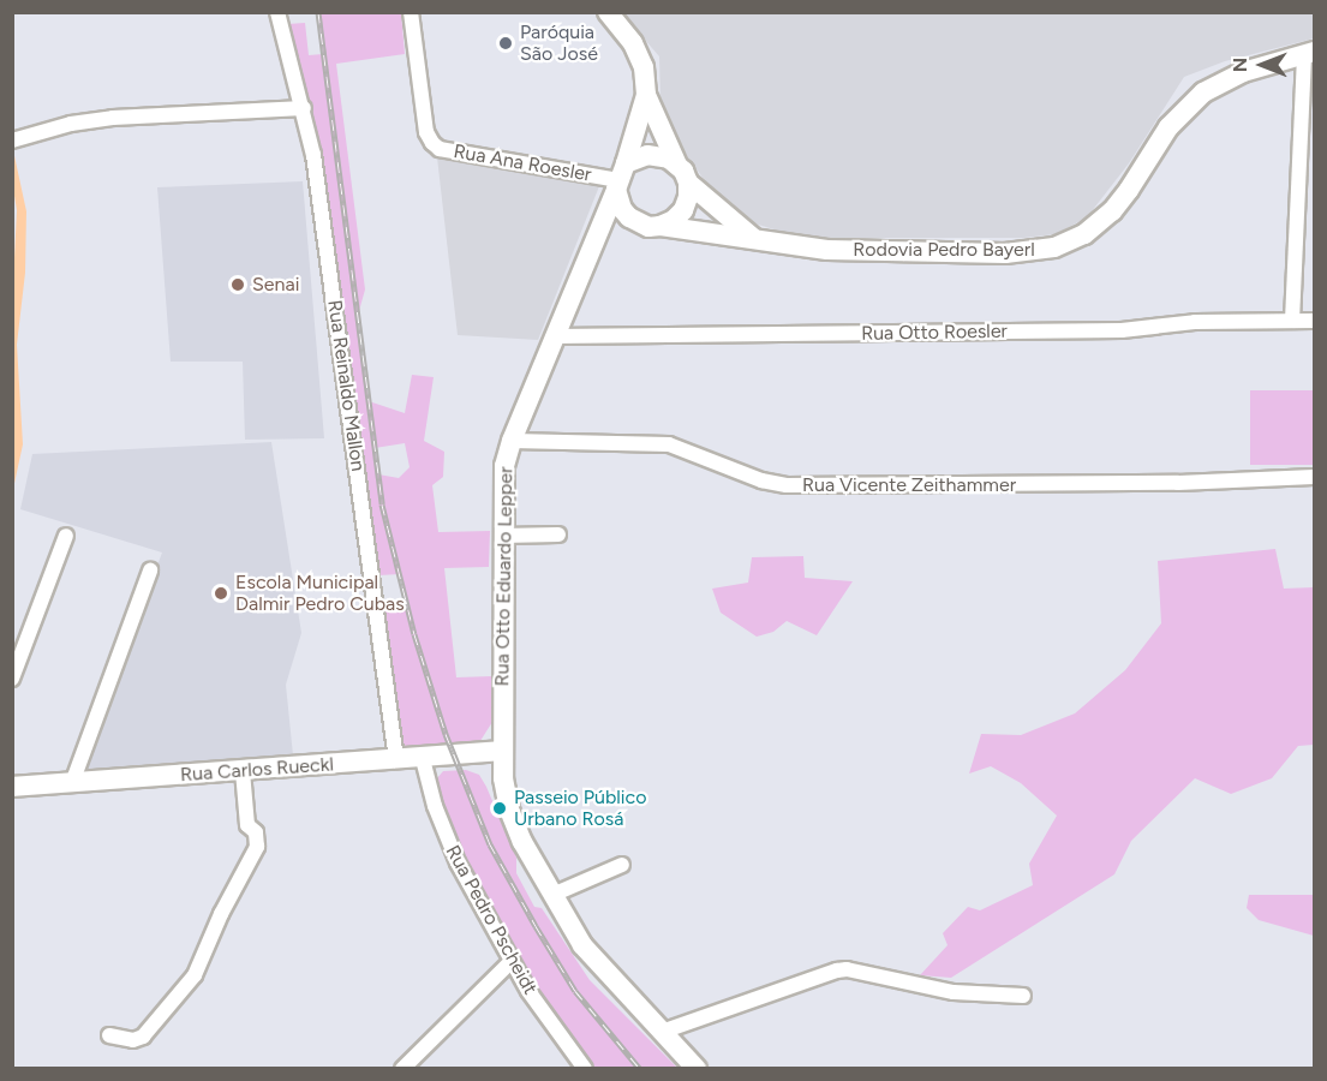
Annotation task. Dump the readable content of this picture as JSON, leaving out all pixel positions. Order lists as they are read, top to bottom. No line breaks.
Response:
{"streets":{"main road":["Rodovia Pedro Bayerl","Rua Otto Eduardo Lepper","Rua Carlos Rueckl"],"street":["Rua Ana Roesler","Rua Otto Roesler","Rua Reinaldo Mallon","Rua Vicente Zeithammer","Rua Pedro Pscheidt"]},"crossings":[["Rua Ana Roesler","Rodovia Pedro Bayerl"],["Rua Ana Roesler","Rua Otto Eduardo Lepper"],["Rodovia Pedro Bayerl","Rua Otto Eduardo Lepper"],["Rua Otto Roesler","Rua Otto Eduardo Lepper"],["Rua Reinaldo Mallon","Rua Carlos Rueckl"],["Rua Vicente Zeithammer","Rua Otto Eduardo Lepper"],["Rua Otto Eduardo Lepper","Rua Carlos Rueckl"],["Rua Carlos Rueckl","Rua Pedro Pscheidt"]],"places":["Paróquia São José","Senai","Escola Municipal Dalmir Pedro Cubas","Passeio Público Urbano Rosá"],"north":"left"}
